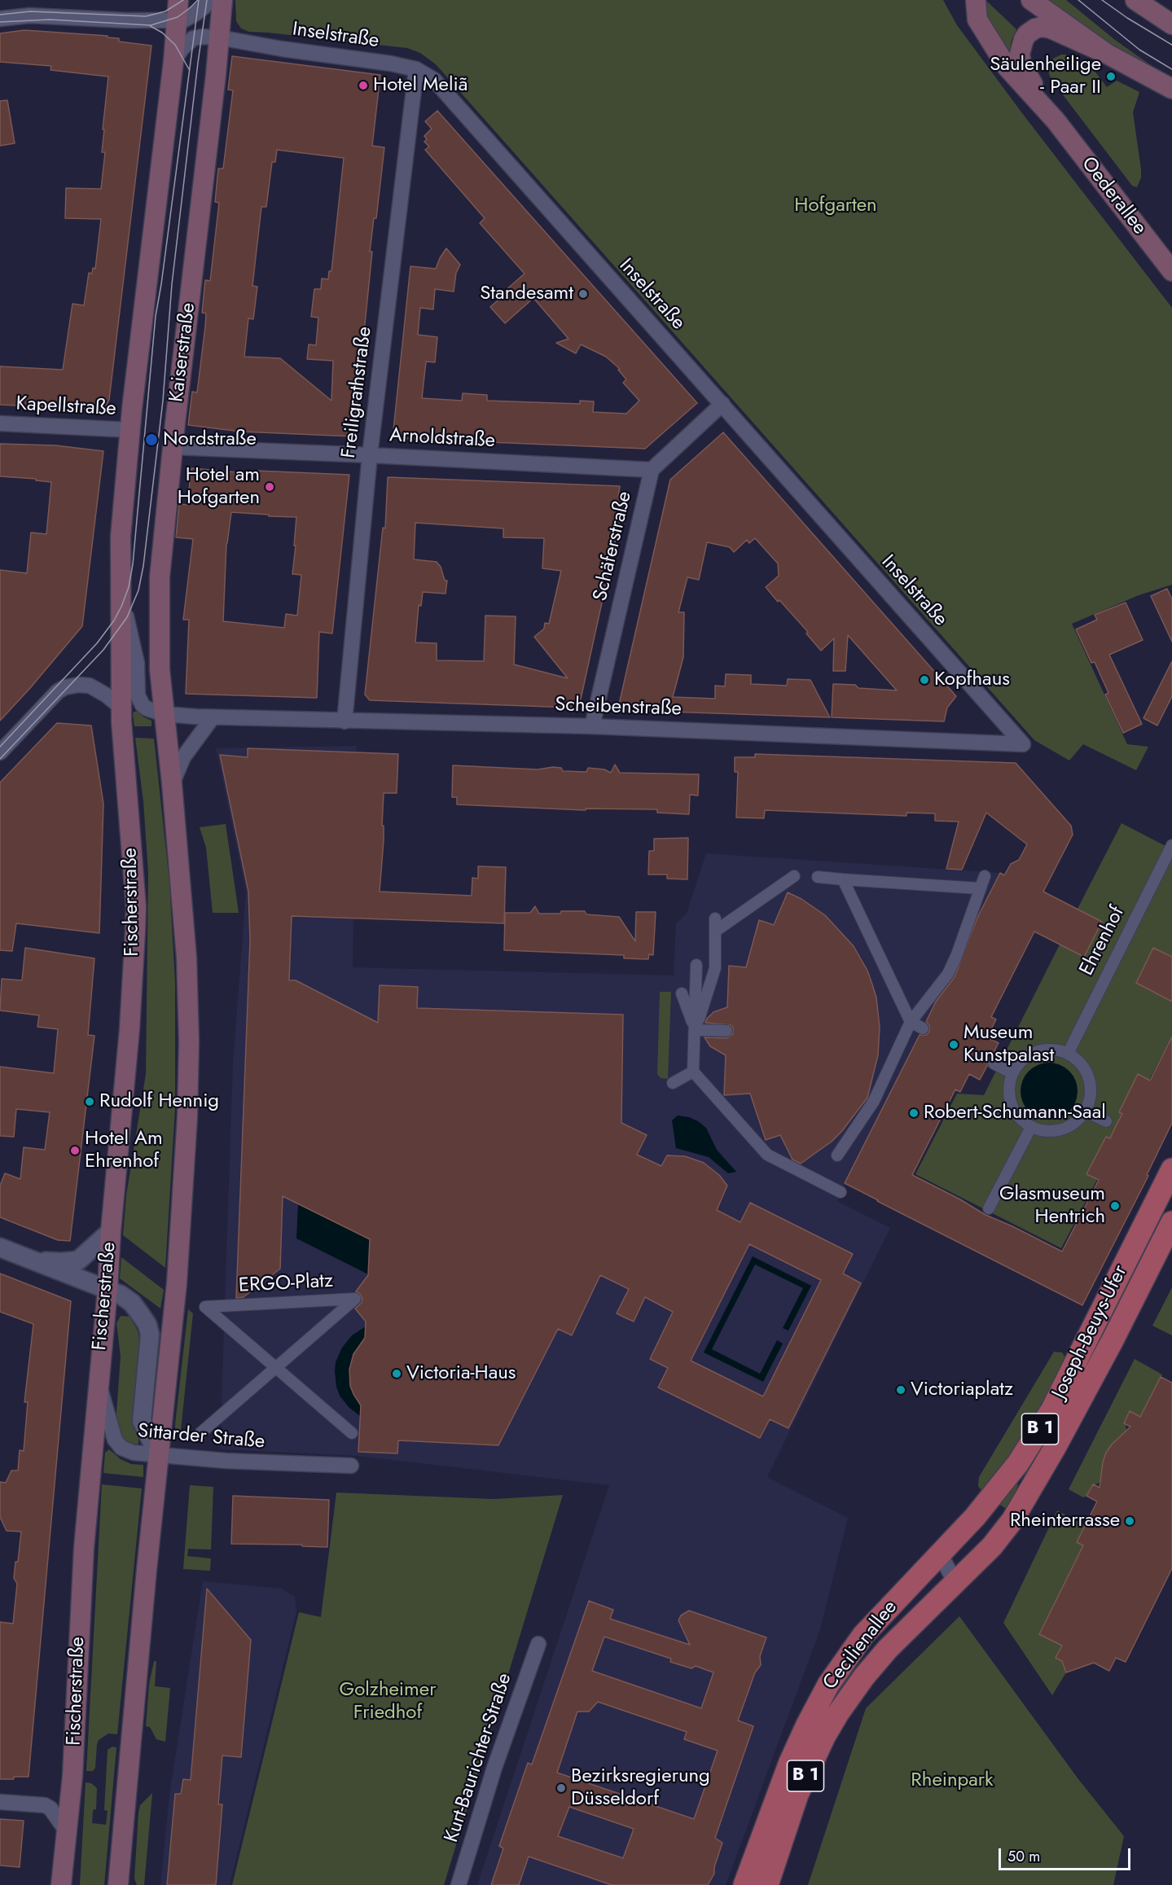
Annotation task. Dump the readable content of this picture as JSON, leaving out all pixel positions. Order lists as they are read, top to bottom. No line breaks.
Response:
{"streets":{"main road":["Oederallee","Kaiserstraße","Fischerstraße","Joseph-Beuys-Ufer","B 1","Cecilienallee"],"street":["Inselstraße","Freiligrathstraße","Kapellstraße","Arnoldstraße","Schäferstraße","Scheibenstraße","Ehrenhof","ERGO-Platz","Sittarder Straße","Kurt-Baurichter-Straße"]},"crossings":[["Inselstraße","Kaiserstraße"],["Inselstraße","Freiligrathstraße"],["Inselstraße","Schäferstraße"],["Inselstraße","Scheibenstraße"],["Kaiserstraße","Arnoldstraße"],["Kaiserstraße","Scheibenstraße"],["Freiligrathstraße","Arnoldstraße"],["Freiligrathstraße","Scheibenstraße"],["Arnoldstraße","Schäferstraße"],["Schäferstraße","Scheibenstraße"],["Fischerstraße","Sittarder Straße"],["Joseph-Beuys-Ufer","Cecilienallee"]],"parks":["Hofgarten","Golzheimer Friedhof","Rheinpark"],"places":["Säulenheilige - Paar II","Hotel Meliã","Standesamt","Nordstraße","Hotel am Hofgarten","Kopfhaus","Museum Kunstpalast","Rudolf Hennig","Robert-Schumann-Saal","Hotel Am Ehrenhof","Glasmuseum Hentrich","Victoria-Haus","Victoriaplatz","Rheinterrasse","Bezirksregierung Düsseldorf"],"scale_bar":"50 m"}
